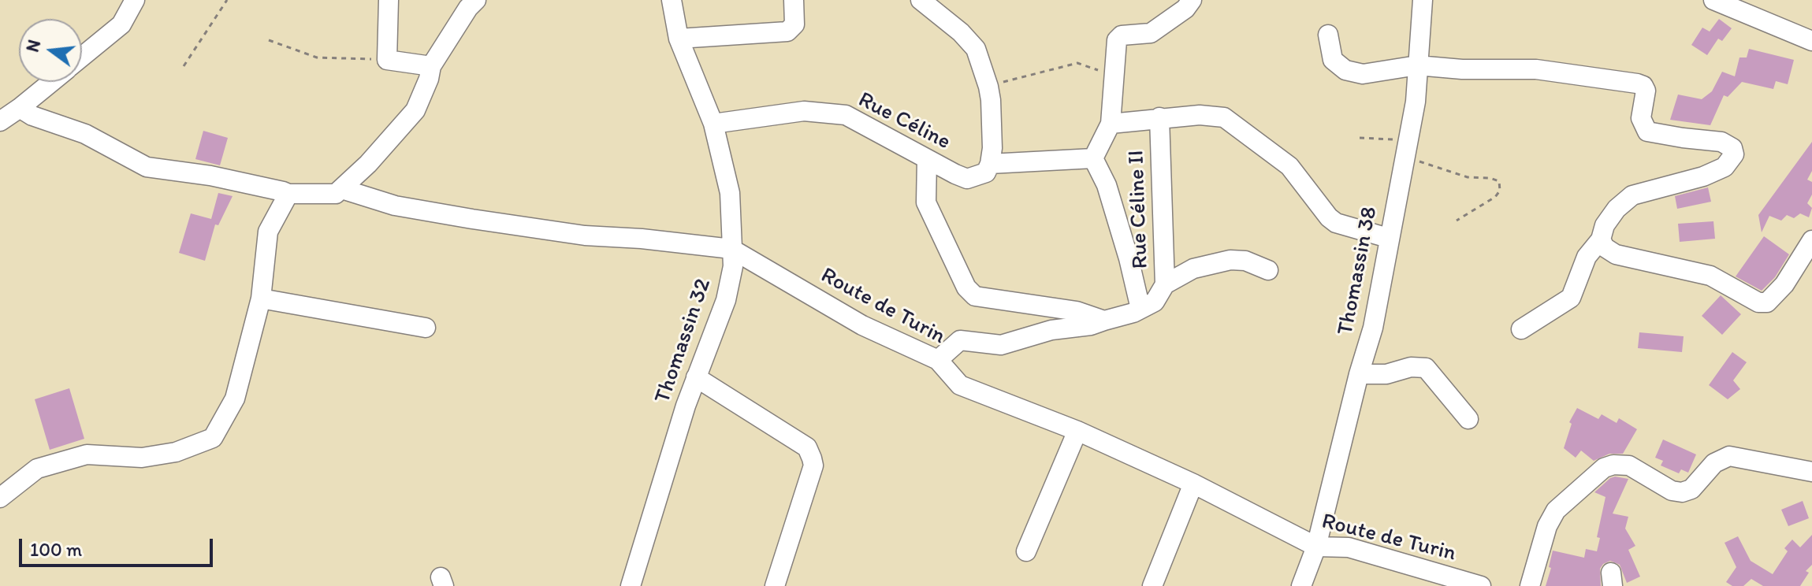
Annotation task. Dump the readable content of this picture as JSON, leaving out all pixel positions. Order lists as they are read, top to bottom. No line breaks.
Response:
{"streets":{"street":["Rue Céline","Rue Céline II","Thomassin 38","Route de Turin","Thomassin 32"]},"crossings":[["Rue Céline","Thomassin 32"],["Rue Céline II","Thomassin 38"],["Rue Céline II","Route de Turin"],["Thomassin 38","Route de Turin"],["Route de Turin","Thomassin 32"]],"scale_bar":"100 m","north":"left"}
